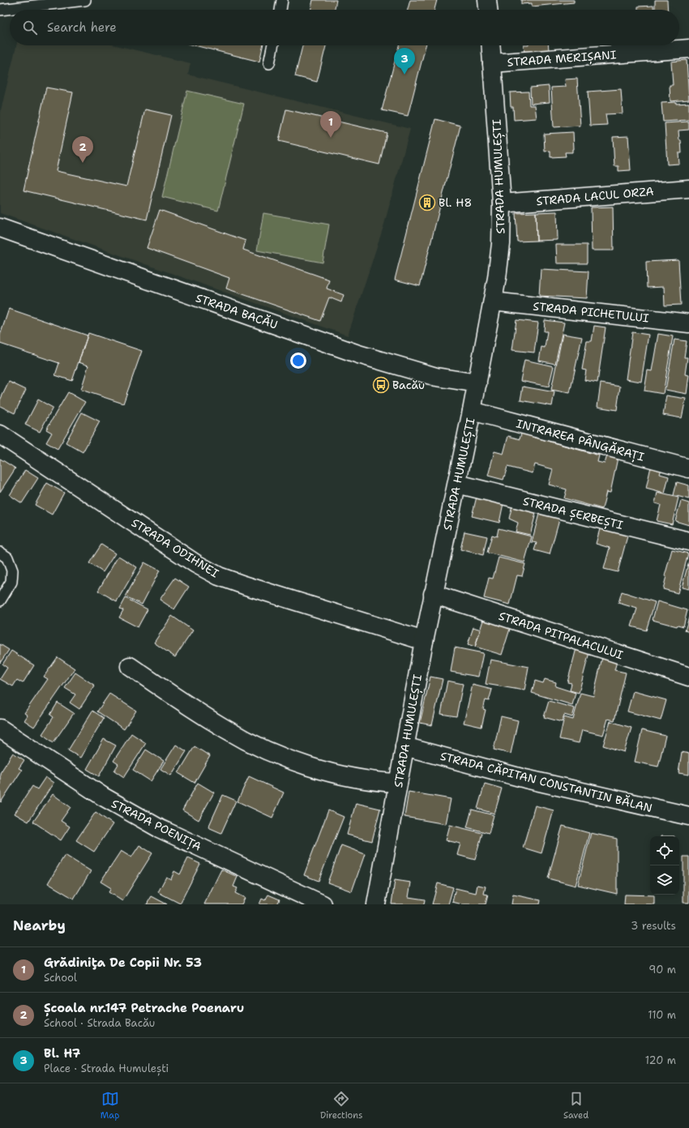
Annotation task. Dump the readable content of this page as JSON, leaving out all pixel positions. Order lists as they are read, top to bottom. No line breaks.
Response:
{"streets":{"street":["STRADA MERIȘANI","STRADA HUMULEȘTI","STRADA LACUL ORZA","STRADA BACĂU","STRADA PICHETULUI","INTRAREA PÂNGĂRAȚI","STRADA ȘERBEȘTI","STRADA ODIHNEI","STRADA PITPALACULUI","STRADA CĂPITAN CONSTANTIN BĂLAN","STRADA POENIȚA"]},"crossings":[["STRADA MERIȘANI","STRADA HUMULEȘTI"],["STRADA HUMULEȘTI","STRADA LACUL ORZA"],["STRADA HUMULEȘTI","STRADA BACĂU"],["STRADA HUMULEȘTI","STRADA PICHETULUI"],["STRADA HUMULEȘTI","INTRAREA PÂNGĂRAȚI"],["STRADA HUMULEȘTI","STRADA ȘERBEȘTI"],["STRADA HUMULEȘTI","STRADA ODIHNEI"],["STRADA HUMULEȘTI","STRADA PITPALACULUI"],["STRADA HUMULEȘTI","STRADA CĂPITAN CONSTANTIN BĂLAN"]],"places":{"building":["Bl. H8"],"bus stop":["Bacău"]},"page":{"search":"Search here","pins":["3","1","2"],"heading":["Nearby","3 results"],"list":[{"mark":"1","name":"Grădiniţa De Copii Nr. 53","note":"School","value":"90 m"},{"mark":"2","name":"Școala nr.147 Petrache Poenaru","note":"School · Strada Bacău","value":"110 m"},{"mark":"3","name":"Bl. H7","note":"Place · Strada Humulești","value":"120 m"}],"nav":["Map","Directions","Saved"]}}
